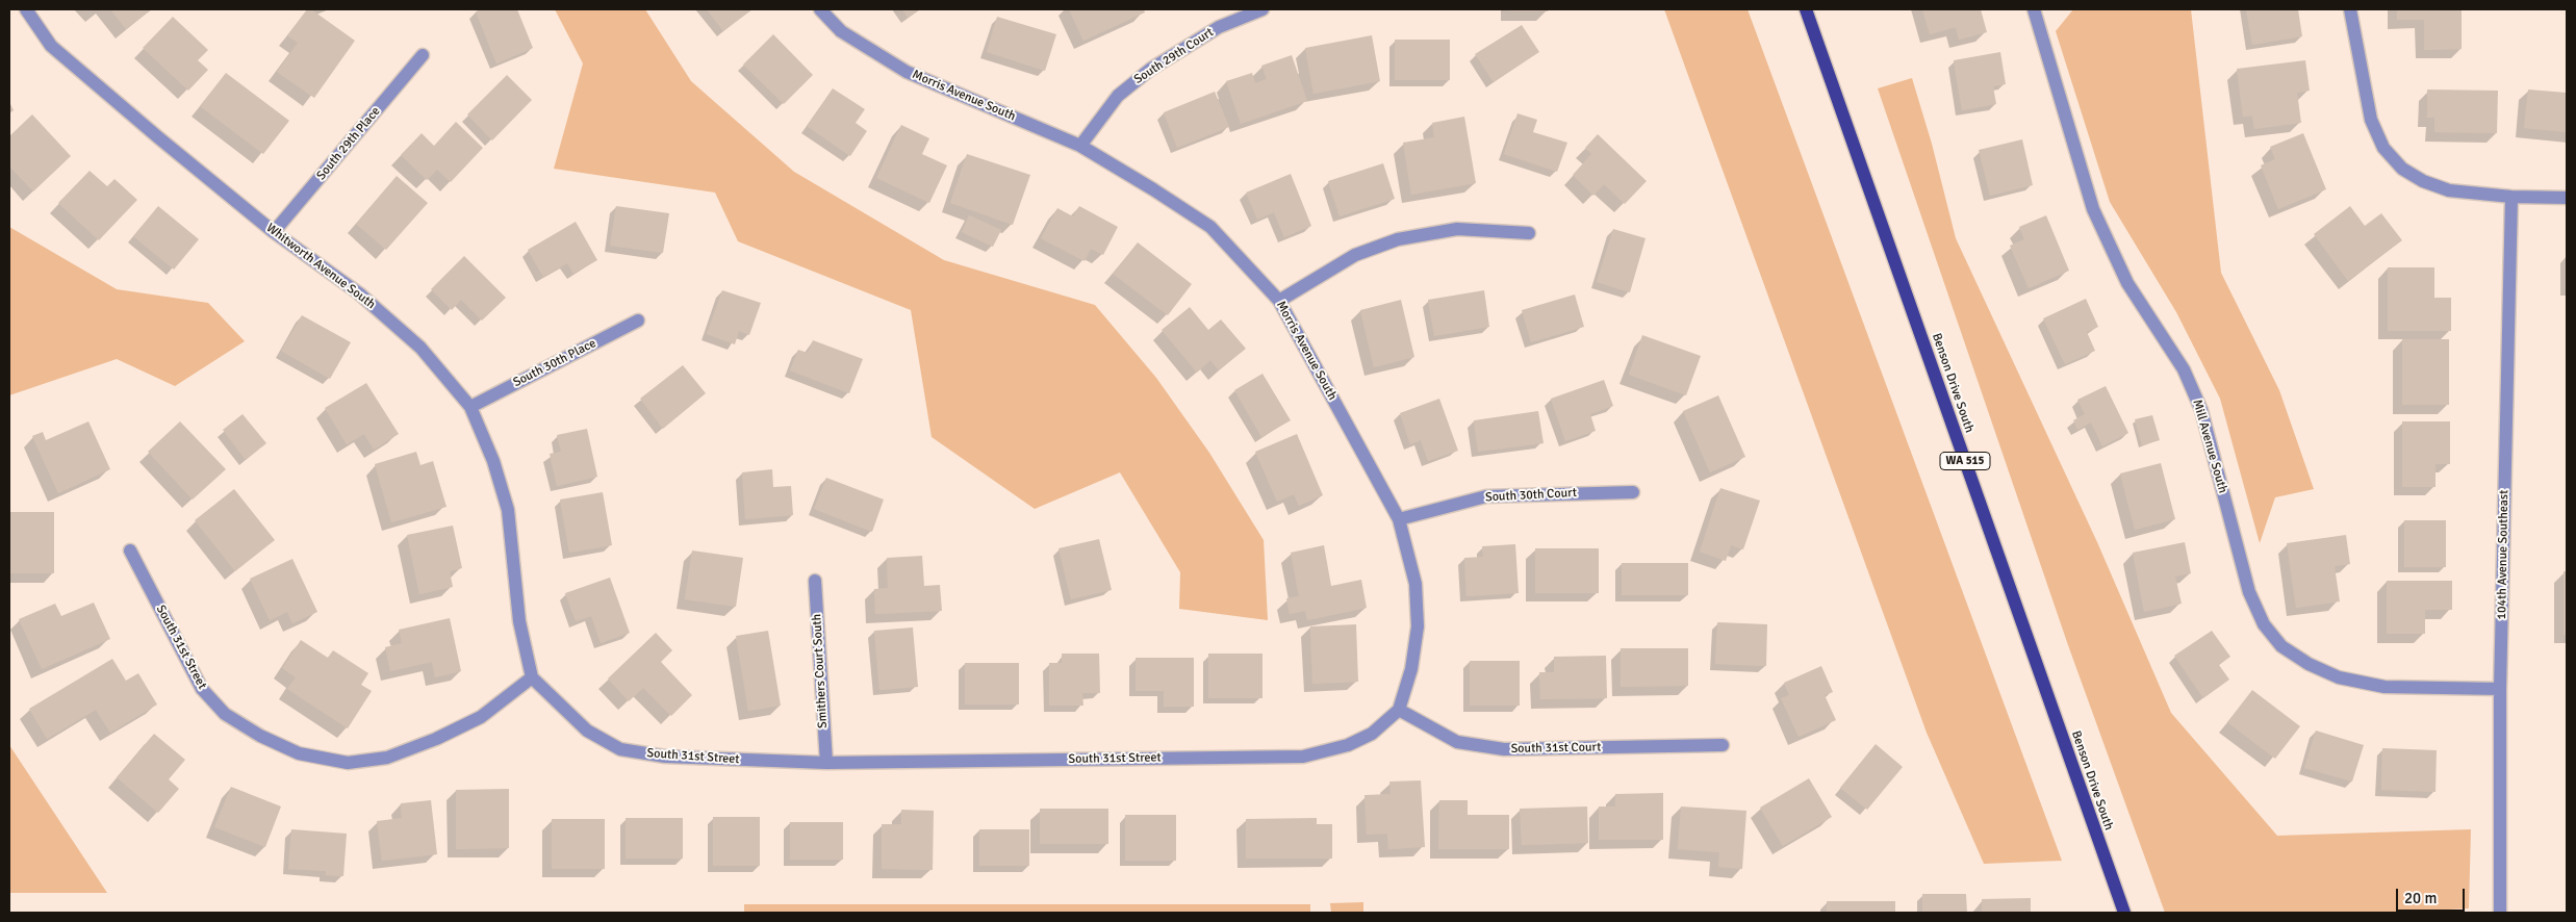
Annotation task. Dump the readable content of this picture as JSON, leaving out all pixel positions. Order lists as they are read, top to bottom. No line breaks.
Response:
{"streets":{"main road":["Benson Drive South","WA 515"],"street":["South 29th Court","Morris Avenue South","South 29th Place","Whitworth Avenue South","South 30th Place","Mill Avenue South","South 30th Court","104th Avenue Southeast","South 31st Street","Smithers Court South","South 31st Court"]},"crossings":[["South 29th Court","Morris Avenue South"],["Morris Avenue South","South 30th Court"],["Morris Avenue South","South 31st Street"],["Morris Avenue South","South 31st Court"],["South 29th Place","Whitworth Avenue South"],["Whitworth Avenue South","South 30th Place"],["Whitworth Avenue South","South 31st Street"],["Mill Avenue South","104th Avenue Southeast"],["South 31st Street","Smithers Court South"],["South 31st Street","South 31st Court"]],"scale_bar":"20 m"}
